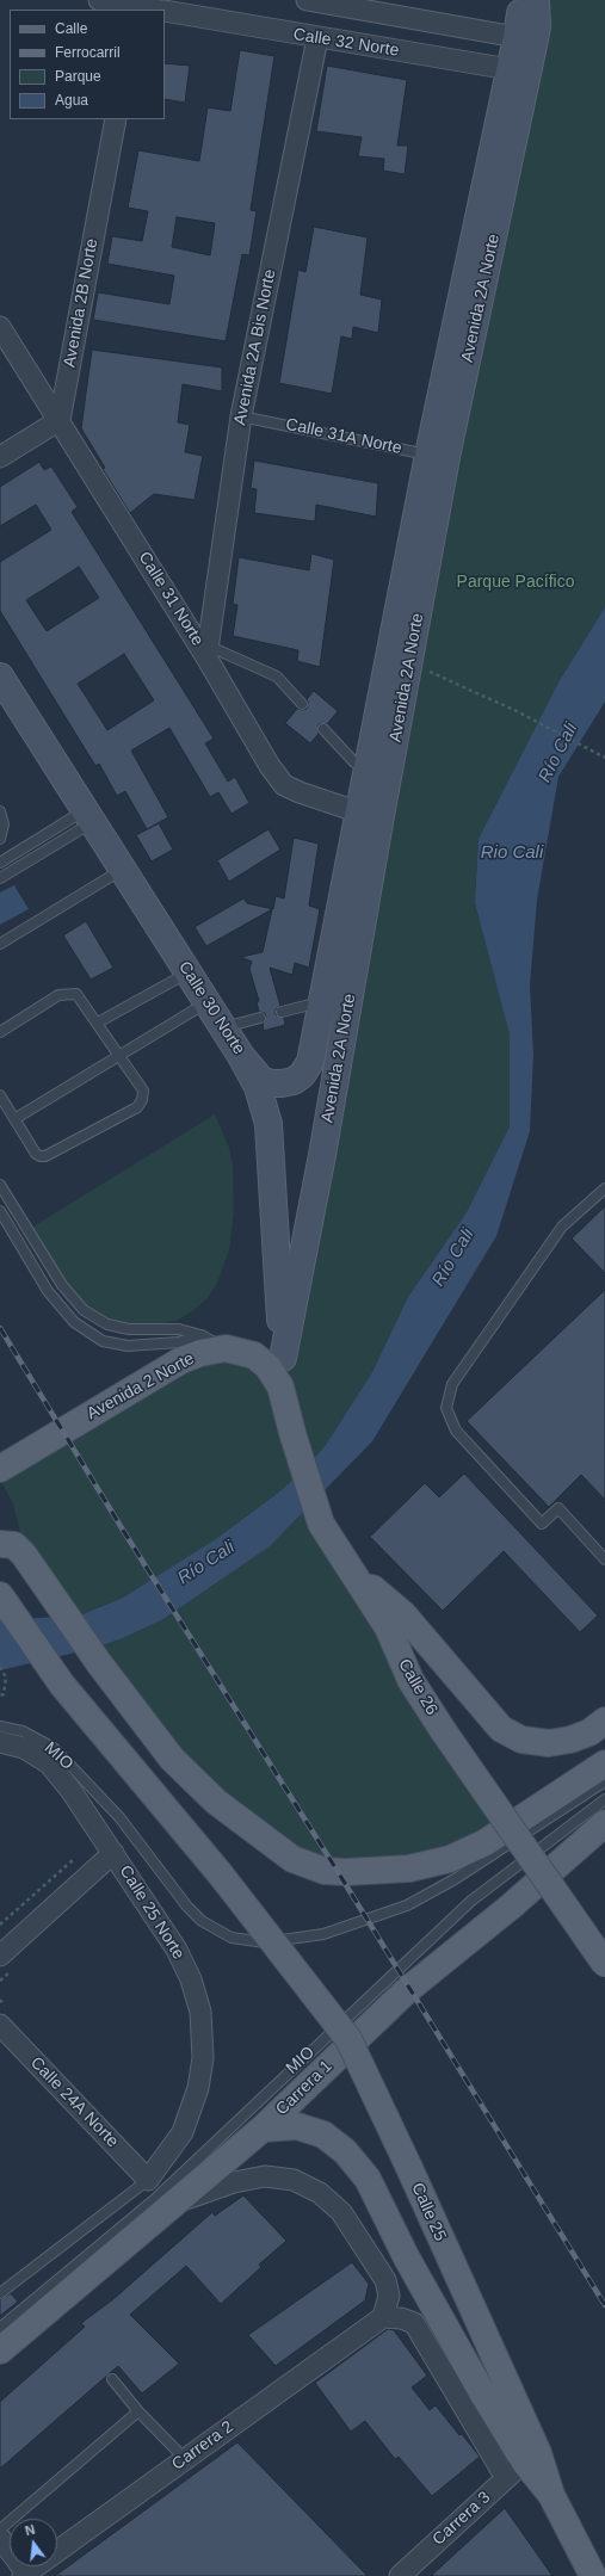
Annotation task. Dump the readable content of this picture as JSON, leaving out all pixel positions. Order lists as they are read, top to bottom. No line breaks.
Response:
{"streets":{"main road":["Avenida 2A Norte","Calle 30 Norte","Avenida 2 Norte","Calle 26","Carrera 1","Calle 25"],"street":["Calle 32 Norte","Avenida 2B Norte","Avenida 2A Bis Norte","Calle 31 Norte","Calle 25 Norte","Calle 24A Norte","Carrera 2","Carrera 3"],"lane":["Calle 31A Norte","MIO"]},"crossings":[["Calle 32 Norte","Avenida 2A Norte"],["Calle 32 Norte","Avenida 2A Bis Norte"],["Avenida 2A Norte","Calle 31A Norte"],["Avenida 2A Norte","Calle 31 Norte"],["Avenida 2A Norte","Calle 30 Norte"],["Avenida 2B Norte","Calle 31 Norte"],["Avenida 2A Bis Norte","Calle 31A Norte"],["Avenida 2A Bis Norte","Calle 31 Norte"],["Calle 30 Norte","Avenida 2 Norte"],["Calle 30 Norte","Calle 26"],["Avenida 2 Norte","Calle 26"],["Calle 25 Norte","Calle 24A Norte"]],"water":["Río Cali","Rio Cali"],"parks":["Parque Pacífico"],"legend":["Calle","Ferrocarril","Parque","Agua"],"north":"top"}
